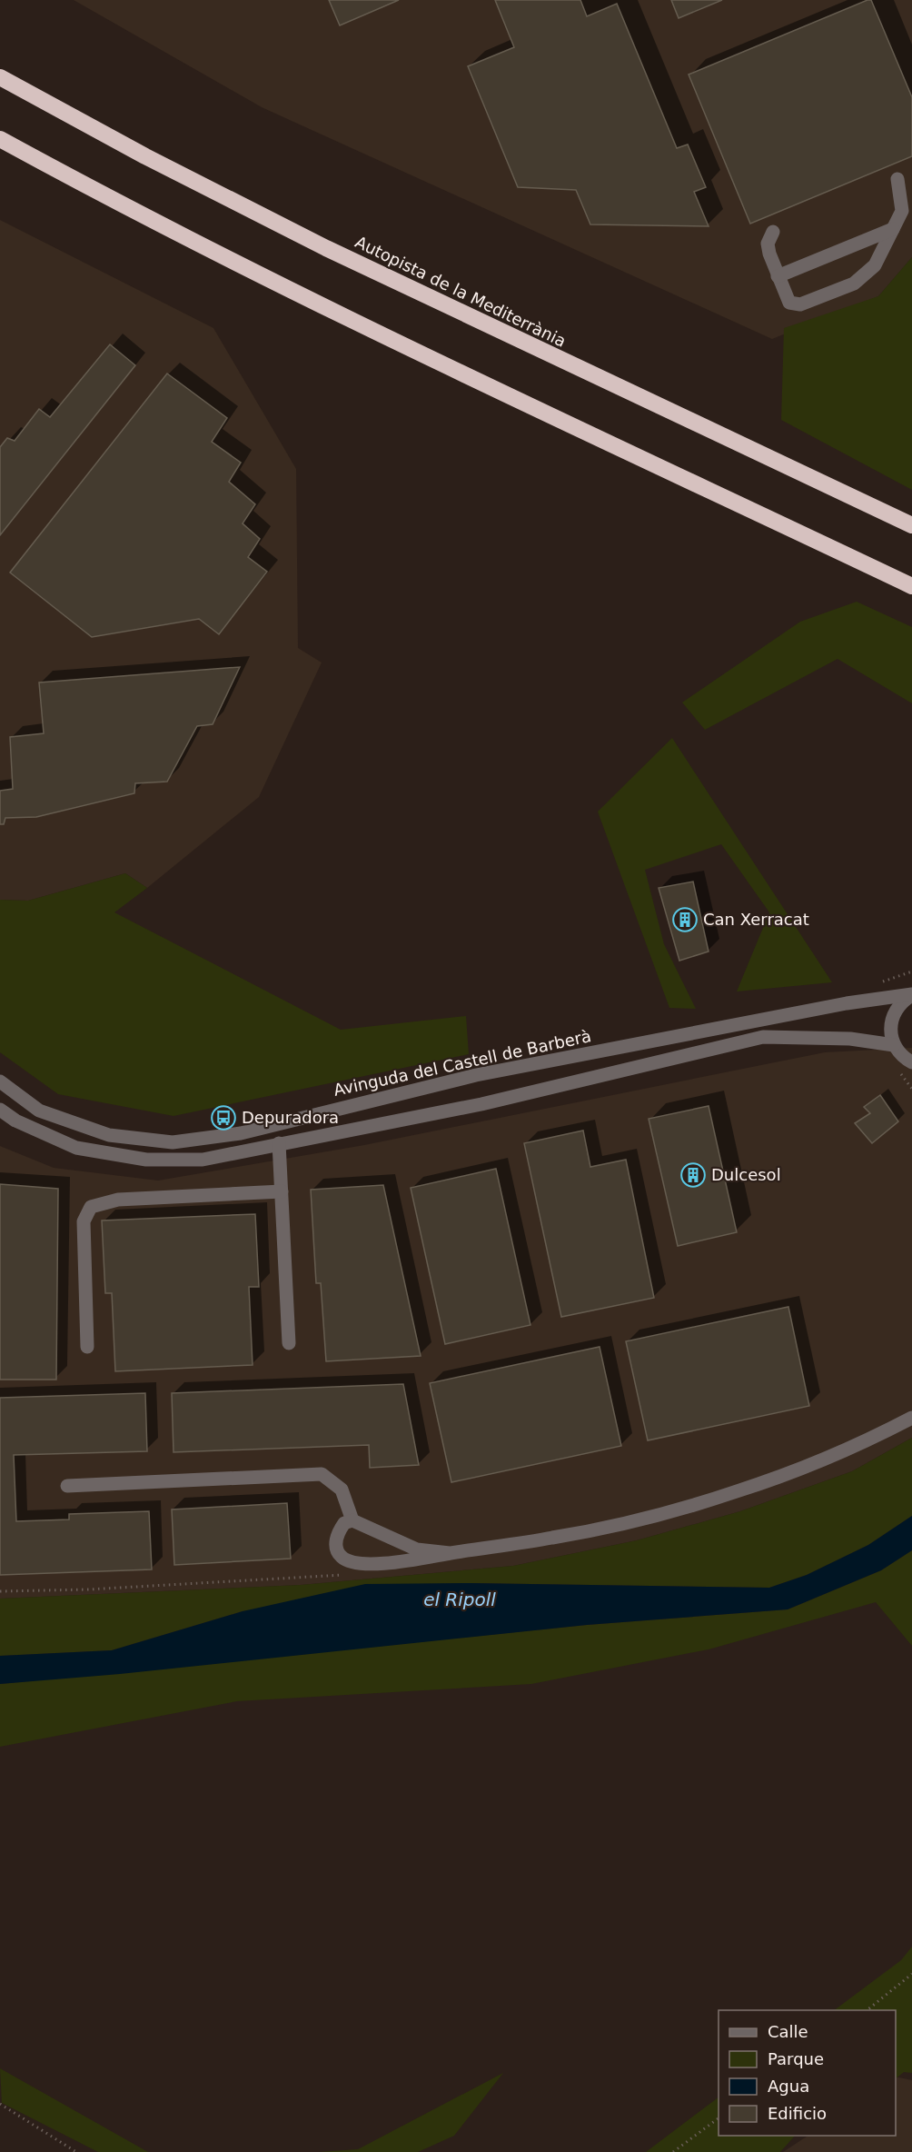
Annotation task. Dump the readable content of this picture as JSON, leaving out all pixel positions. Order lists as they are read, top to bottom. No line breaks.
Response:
{"streets":{"highway":["Autopista de la Mediterrània"],"street":["Avinguda del Castell de Barberà"]},"water":["el Ripoll"],"places":{"building":["Can Xerracat","Dulcesol"],"bus stop":["Depuradora"]},"legend":["Calle","Parque","Agua","Edificio"]}
